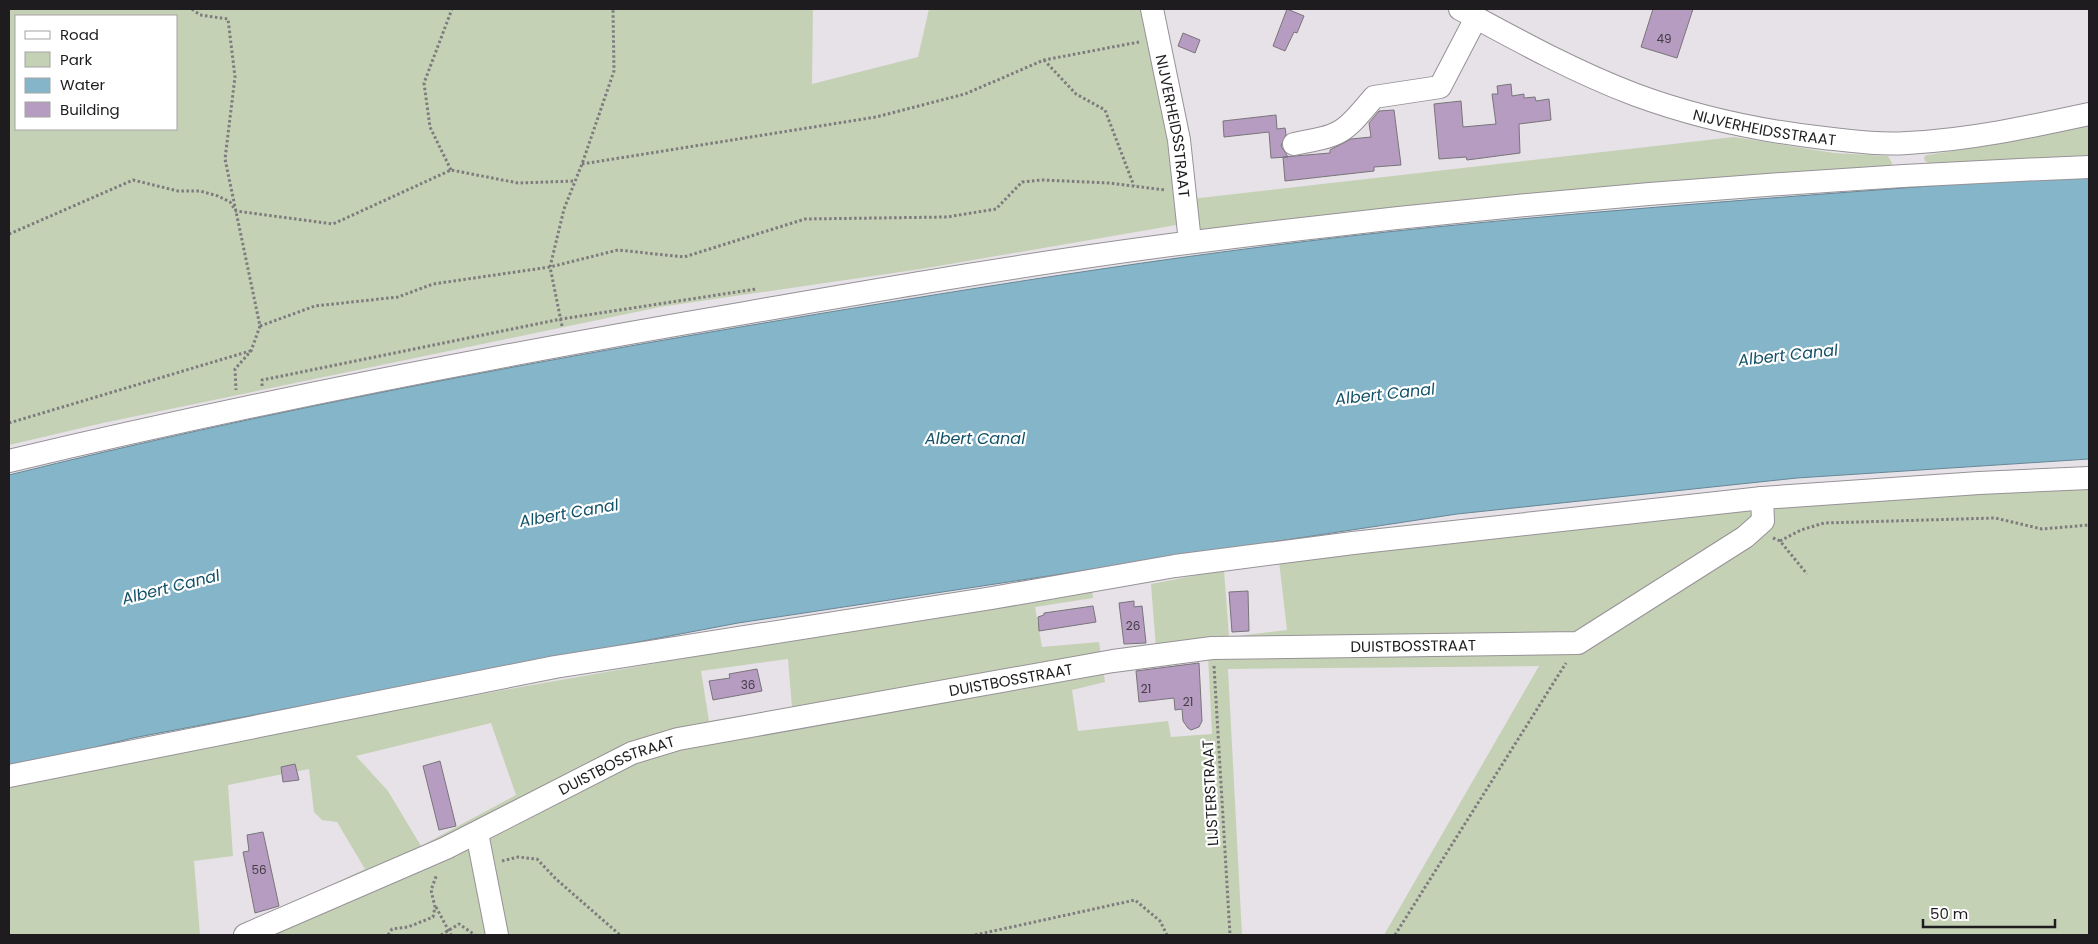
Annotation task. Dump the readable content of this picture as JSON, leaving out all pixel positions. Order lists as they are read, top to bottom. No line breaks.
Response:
{"streets":{"street":["NIJVERHEIDSSTRAAT","DUISTBOSSTRAAT"],"path":["LIJSTERSTRAAT"]},"crossings":[["DUISTBOSSTRAAT","LIJSTERSTRAAT"]],"water":["Albert Canal"],"house_numbers":["49","26","36","21","21","56"],"legend":["Road","Park","Water","Building"],"scale_bar":"50 m"}
